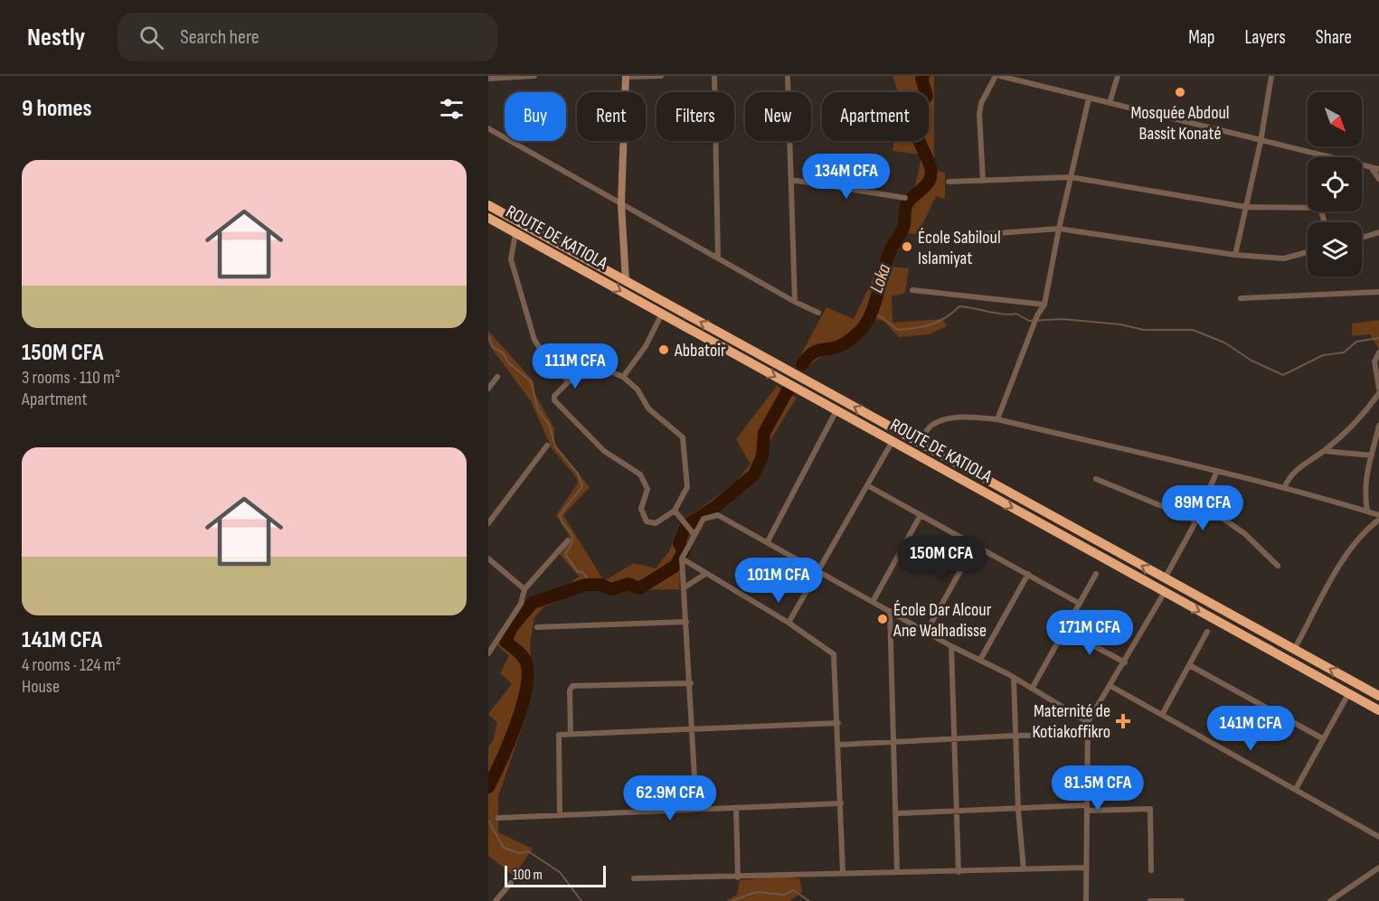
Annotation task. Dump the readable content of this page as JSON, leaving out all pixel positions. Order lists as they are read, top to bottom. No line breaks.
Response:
{"streets":{"highway":["ROUTE DE KATIOLA"]},"water":["Loka"],"places":{"other":["Mosquée Abdoul Bassit Konaté","École Sabiloul Islamiyat","Abbatoir","École Dar Alcour Ane Walhadisse"],"health":["Maternité de Kotiakoffikro"]},"scale_bar":"100 m","north":"bottom right","page":{"header":"Nestly","search":"Search here","nav":["Map","Layers","Share"],"heading":"9 homes","chip":["Buy","Rent","Filters","New","Apartment"],"list":[{"name":"150M CFA","note":"3 rooms · 110 m² · Apartment"},{"name":"141M CFA","note":"4 rooms · 124 m² · House"}],"price":["134M CFA","111M CFA","89M CFA","150M CFA","101M CFA","171M CFA","141M CFA","81.5M CFA","62.9M CFA"],"scale":"100 m"}}
